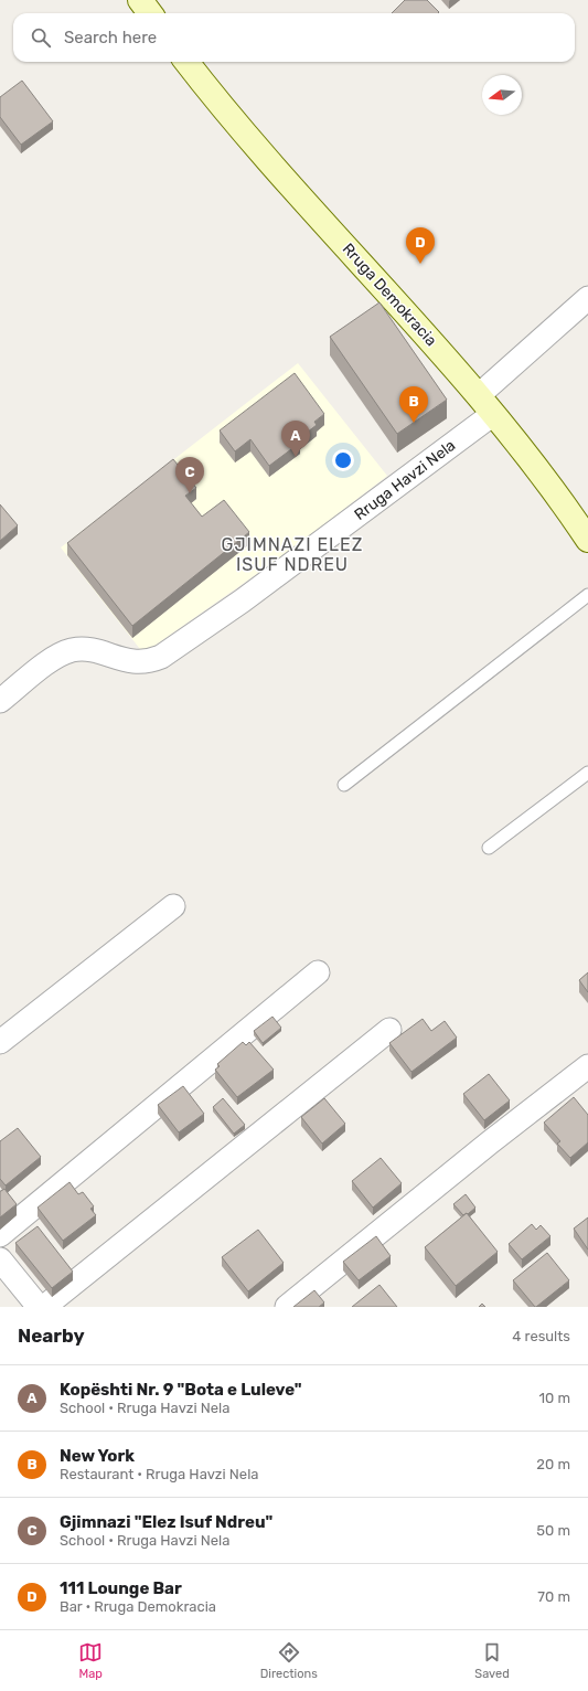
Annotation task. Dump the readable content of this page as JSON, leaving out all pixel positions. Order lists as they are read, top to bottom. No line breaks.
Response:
{"streets":{"main road":["Rruga Demokracia"],"street":["Rruga Havzi Nela"]},"crossings":[["Rruga Demokracia","Rruga Havzi Nela"]],"districts":["GJIMNAZI ELEZ ISUF NDREU"],"north":"left","page":{"search":"Search here","pins":["D","B","A","C"],"heading":["Nearby","4 results"],"list":[{"mark":"A","name":"Kopështi Nr. 9 \"Bota e Luleve\"","note":"School · Rruga Havzi Nela","value":"10 m"},{"mark":"B","name":"New York","note":"Restaurant · Rruga Havzi Nela","value":"20 m"},{"mark":"C","name":"Gjimnazi \"Elez Isuf Ndreu\"","note":"School · Rruga Havzi Nela","value":"50 m"},{"mark":"D","name":"111 Lounge Bar","note":"Bar · Rruga Demokracia","value":"70 m"}],"nav":["Map","Directions","Saved"]}}
